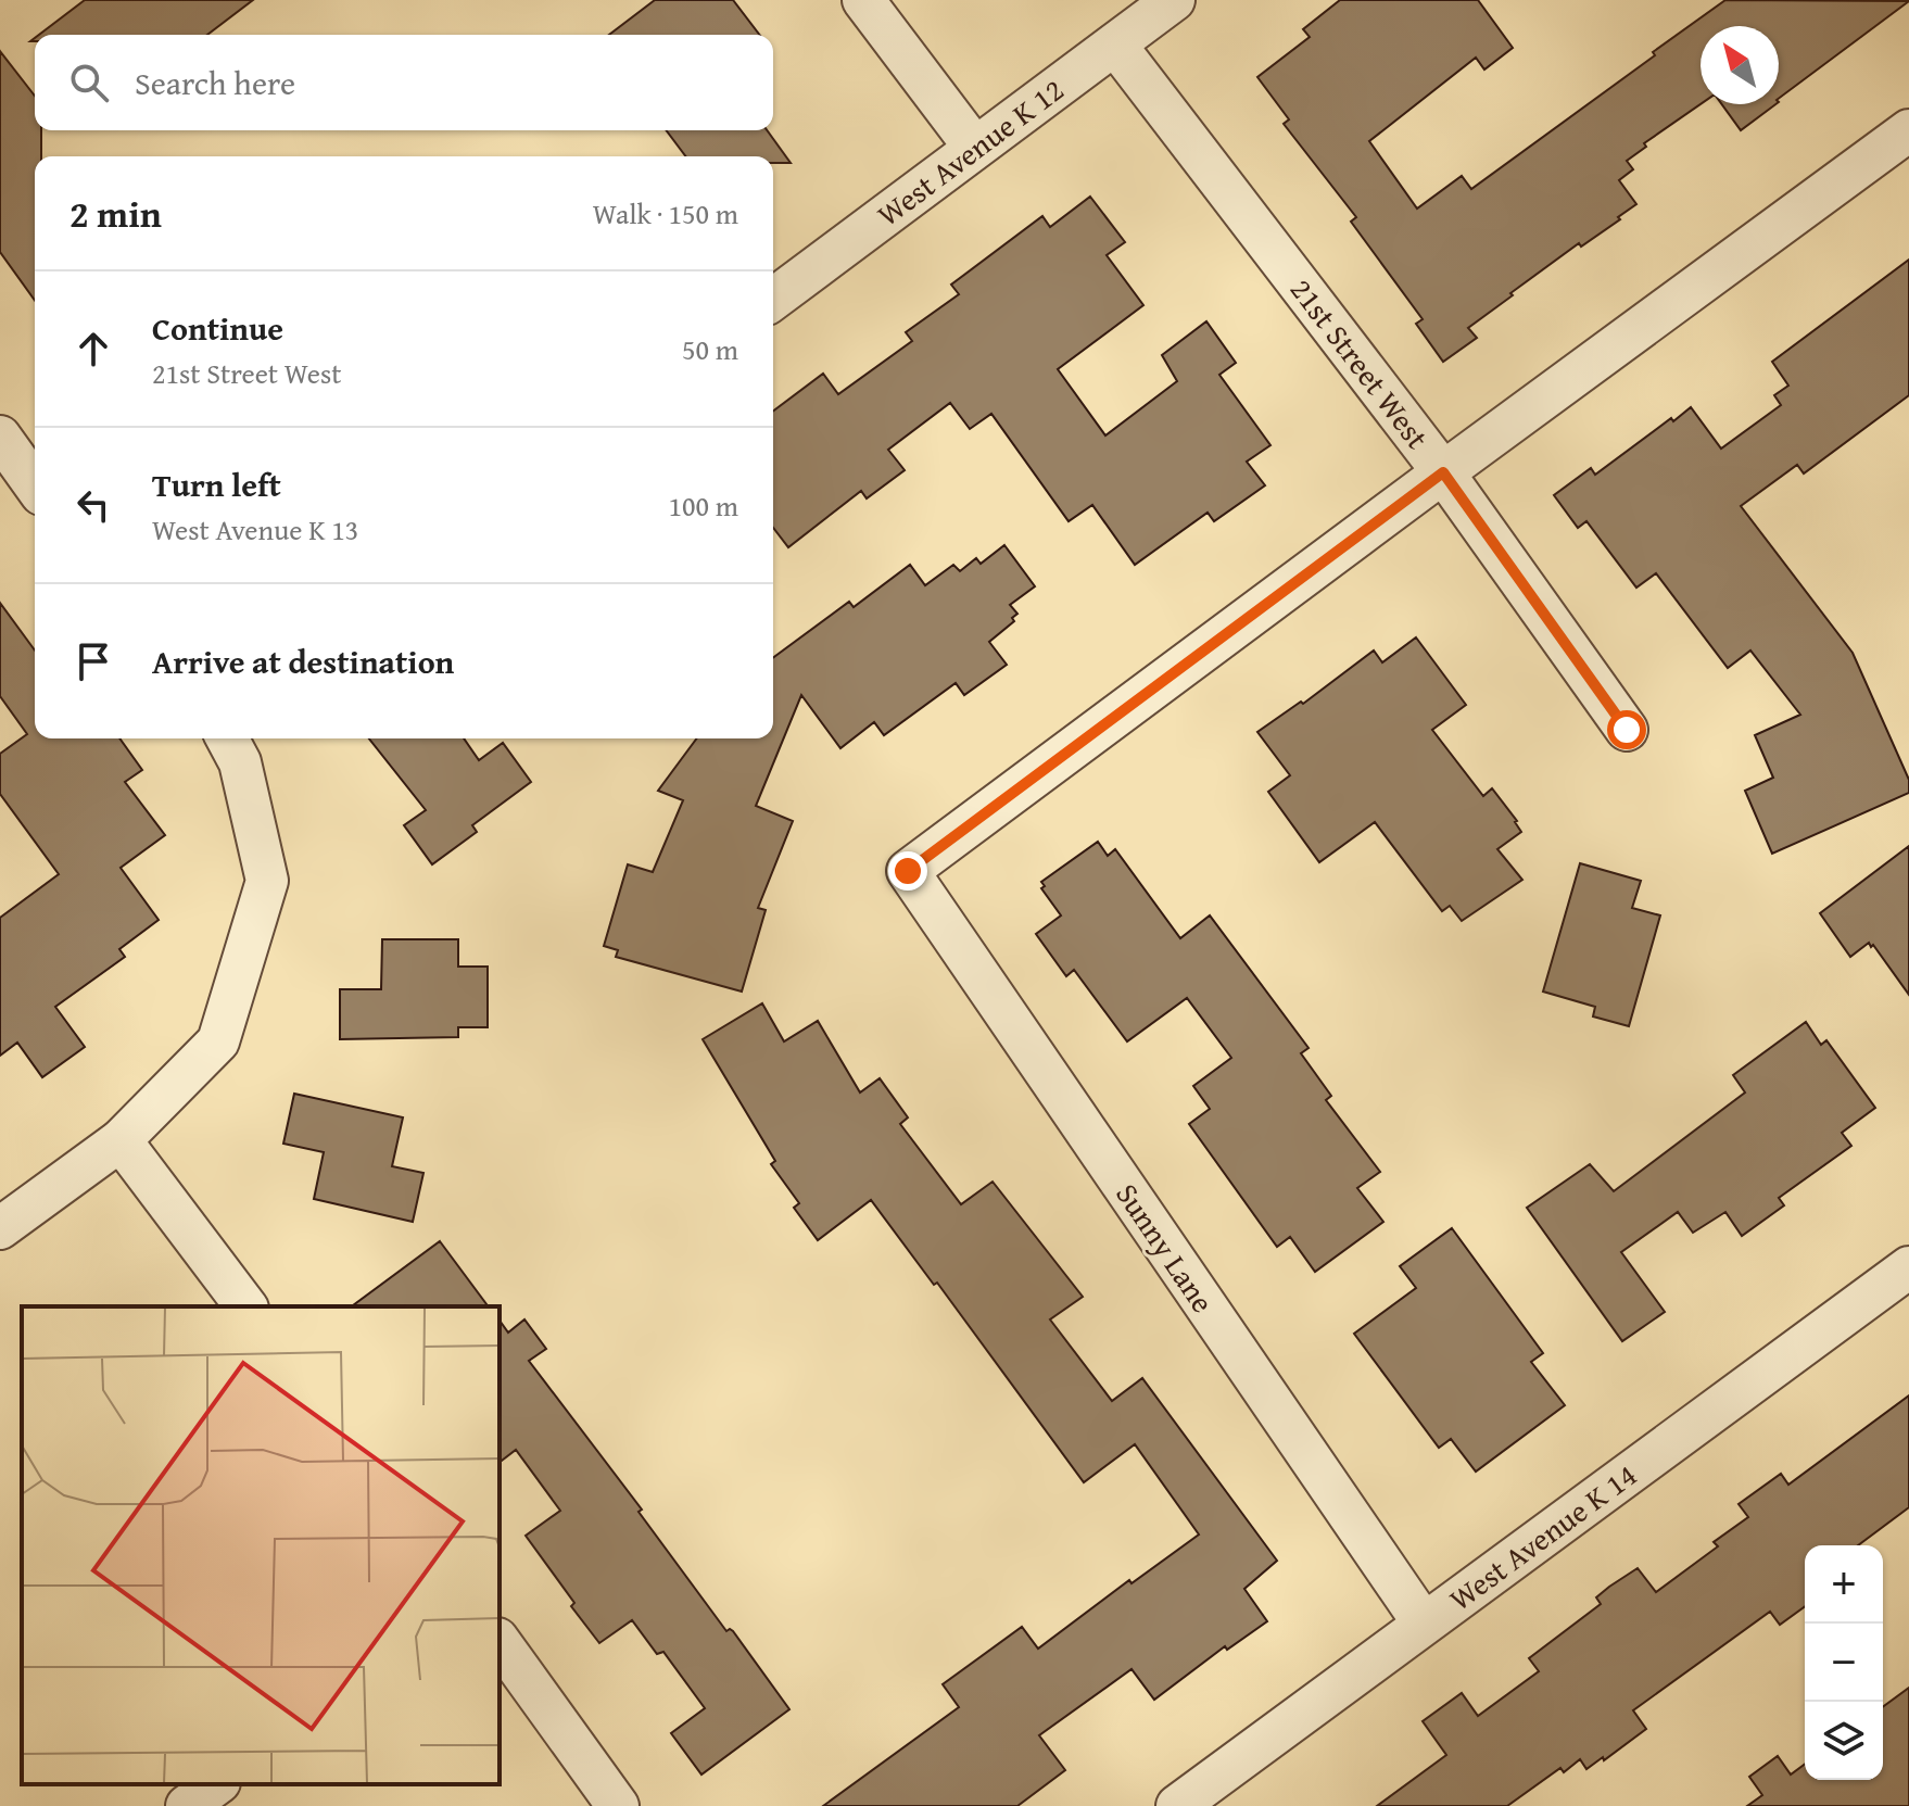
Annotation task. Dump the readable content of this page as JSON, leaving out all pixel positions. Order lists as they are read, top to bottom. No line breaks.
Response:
{"streets":{"street":["West Avenue K 12","21st Street West","Sunny Lane","West Avenue K 14"]},"crossings":[["West Avenue K 12","21st Street West"],["21st Street West","Sunny Lane"],["Sunny Lane","West Avenue K 14"]],"north":"top left","page":{"search":"Search here","heading":["2 min","Walk · 150 m"],"list":[["Continue","21st Street West","50 m"],["Turn left","West Avenue K 13","100 m"],"Arrive at destination"],"map_buttons":["+","−"]}}
